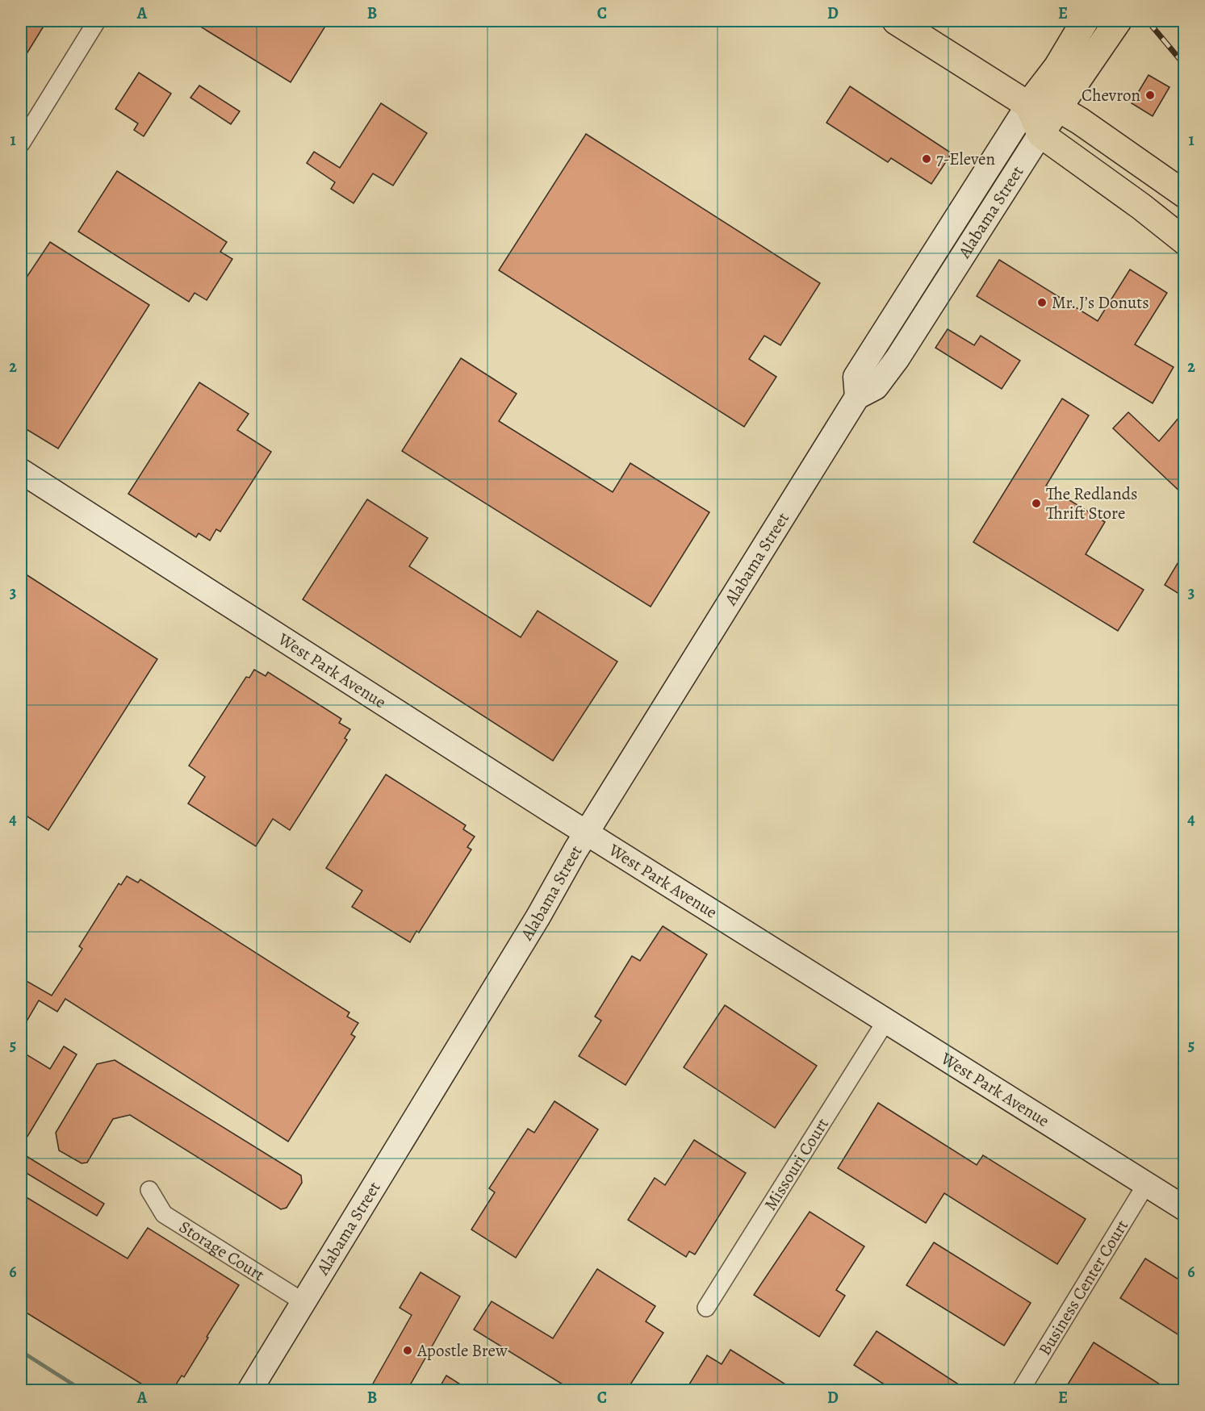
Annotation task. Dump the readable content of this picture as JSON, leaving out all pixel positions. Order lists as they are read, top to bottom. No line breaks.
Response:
{"streets":{"main road":["Alabama Street","West Park Avenue"],"street":["Missouri Court","Storage Court","Business Center Court"]},"crossings":[["Alabama Street","West Park Avenue"],["Alabama Street","Storage Court"],["West Park Avenue","Missouri Court"],["West Park Avenue","Business Center Court"]],"places":["Chevron","7-Eleven","Mr. J’s Donuts","The Redlands Thrift Store","Apostle Brew"],"grid":{"columns":["A","B","C","D","E"],"rows":["1","2","3","4","5","6"]}}
